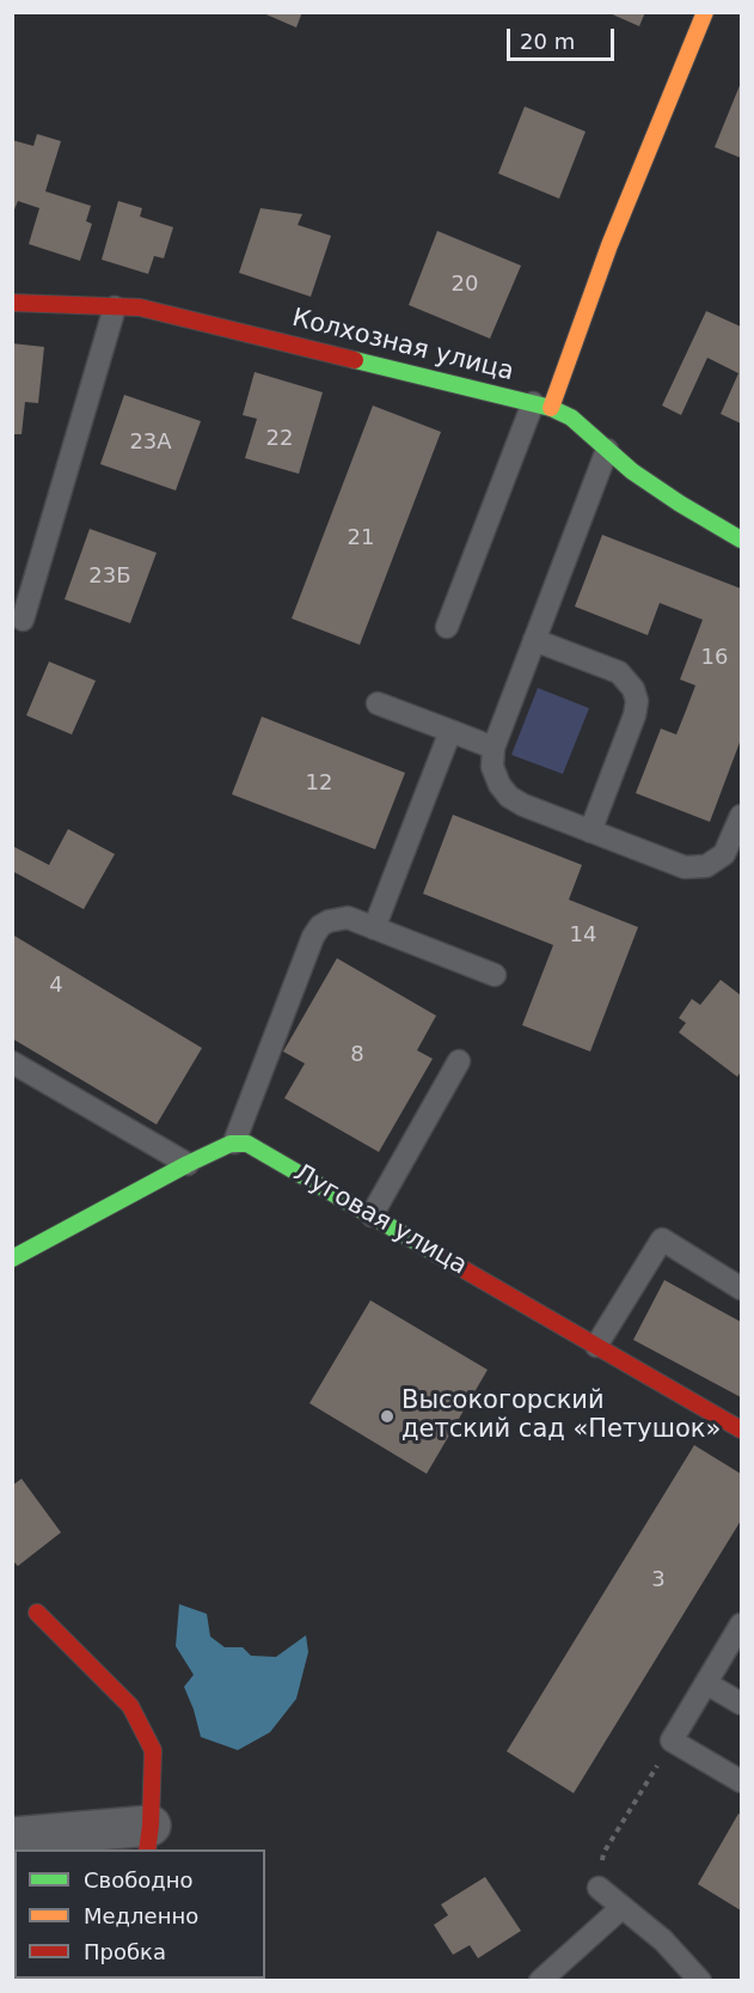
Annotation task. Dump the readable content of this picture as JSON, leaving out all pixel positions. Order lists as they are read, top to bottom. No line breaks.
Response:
{"streets":{"street":["Колхозная улица","Луговая улица"]},"places":["Высокогорский детский сад «Петушок»"],"house_numbers":["20","22","23А","21","23Б","16","12","14","4","8","3"],"legend":["Свободно","Медленно","Пробка"],"scale_bar":"20 m"}
